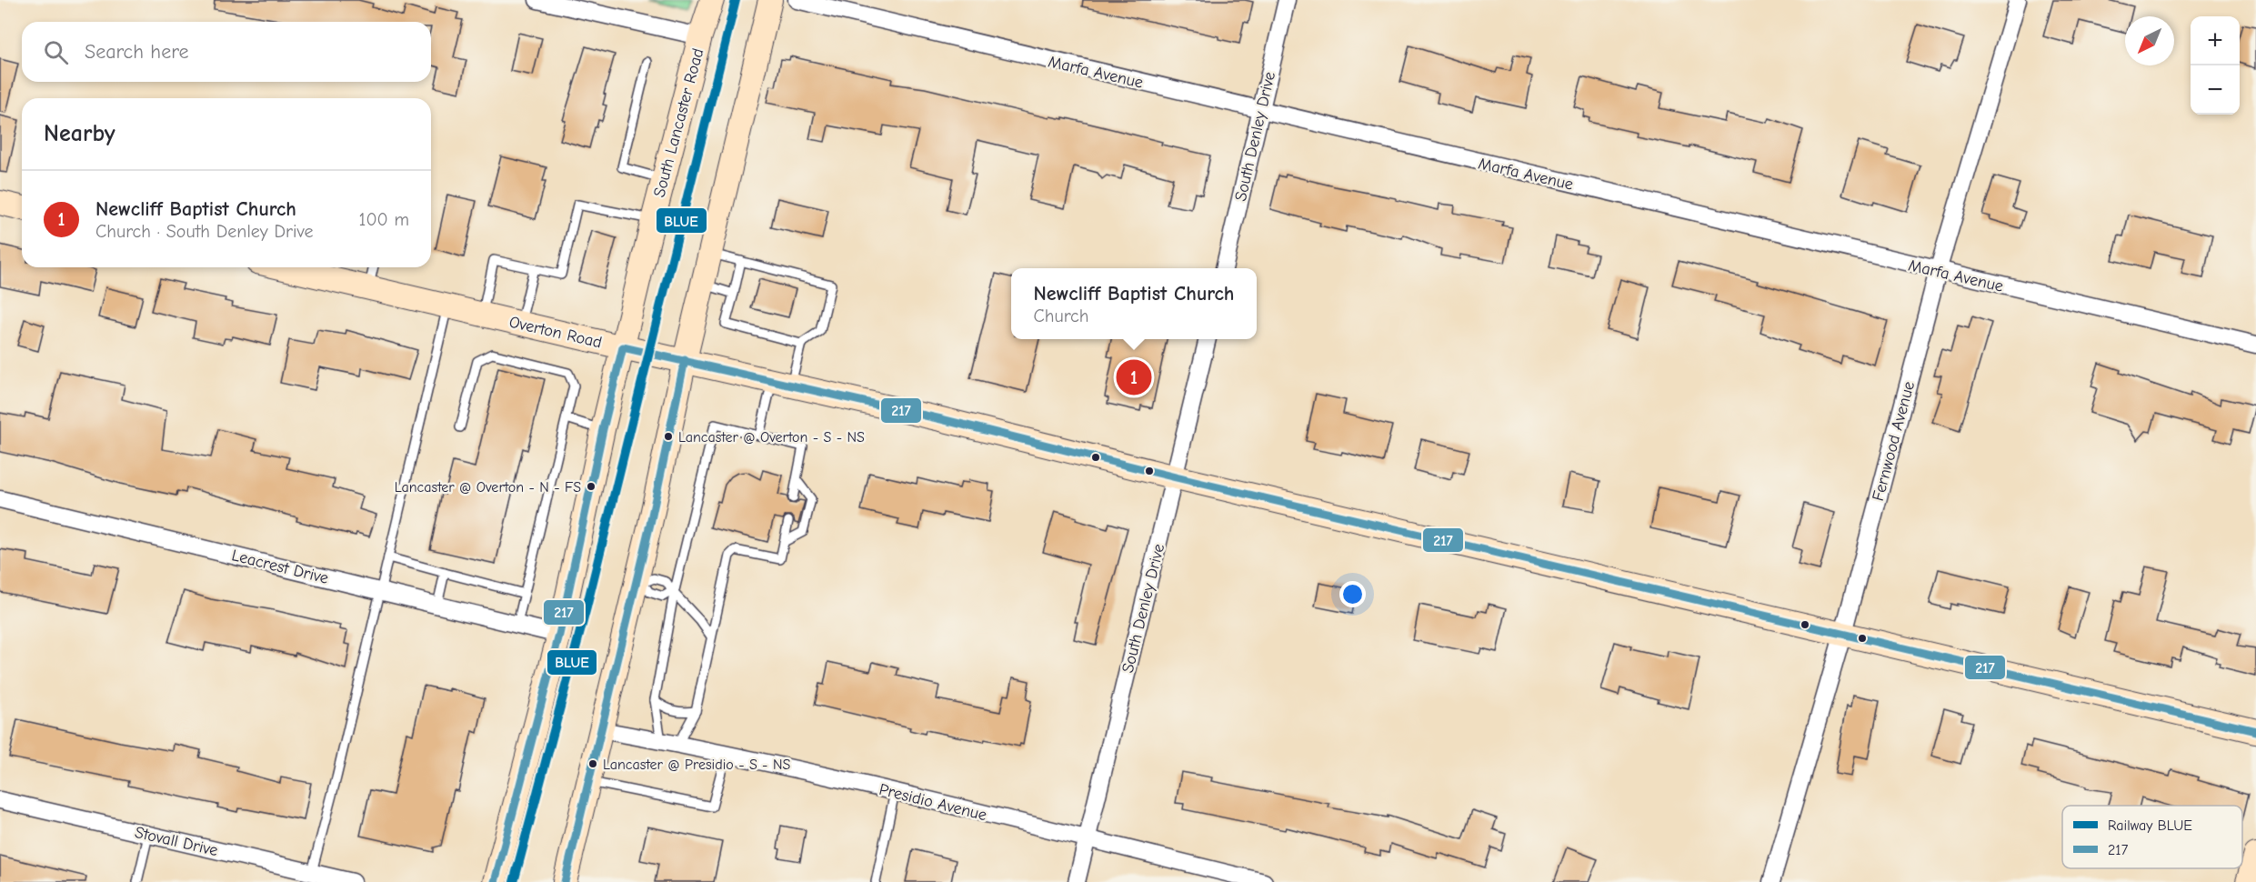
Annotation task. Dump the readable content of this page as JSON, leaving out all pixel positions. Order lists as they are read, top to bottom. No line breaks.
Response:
{"streets":{"street":["Marfa Avenue","South Lancaster Road","South Denley Drive","Overton Road","Fernwood Avenue","Leacrest Drive","Presidio Avenue","Stovall Drive"]},"crossings":[["Marfa Avenue","South Denley Drive"],["Marfa Avenue","Fernwood Avenue"],["South Lancaster Road","Overton Road"],["South Lancaster Road","Leacrest Drive"],["South Denley Drive","Overton Road"],["South Denley Drive","Presidio Avenue"],["Overton Road","Fernwood Avenue"]],"places":["Lancaster @ Overton - S - NS","Lancaster @ Overton - N - FS","Lancaster @ Presidio - S - NS"],"lines":["rail line BLUE","transit line 217"],"legend":["Railway BLUE","217"],"north":"bottom left","page":{"map_buttons":["+","−"],"search":"Search here","heading":"Nearby","list":[{"mark":"1","name":"Newcliff Baptist Church","note":"Church · South Denley Drive","value":"100 m"}],"popup":["Newcliff Baptist Church","Church"],"pins":"1"}}
